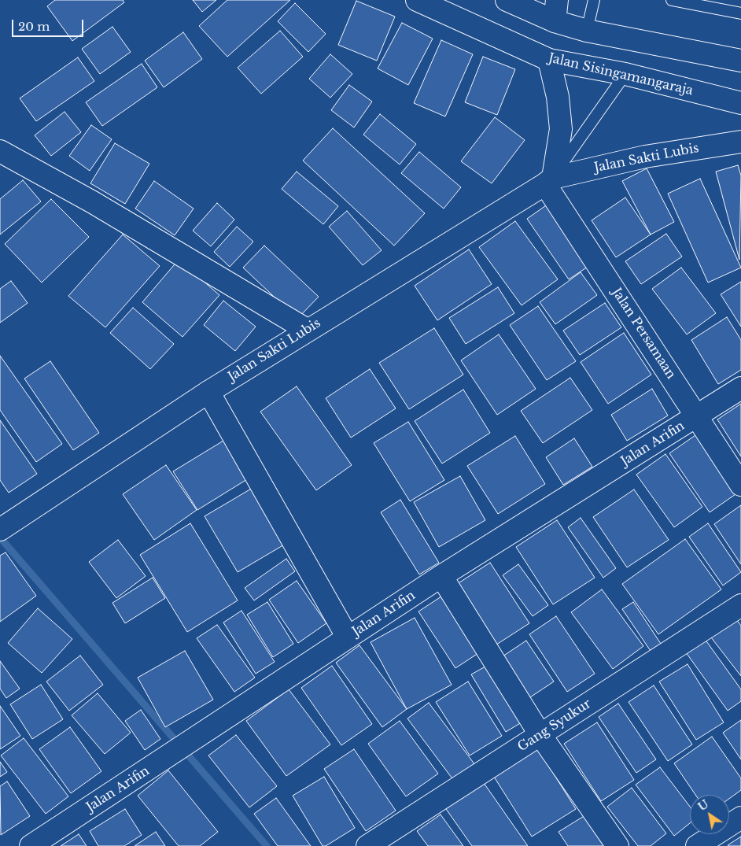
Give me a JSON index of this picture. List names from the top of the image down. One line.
{"streets":{"street":["Jalan Sisingamangaraja","Jalan Sakti Lubis","Jalan Persamaan","Jalan Arifin","Gang Syukur"]},"crossings":[["Jalan Sakti Lubis","Jalan Persamaan"],["Jalan Persamaan","Jalan Arifin"]],"scale_bar":"20 m","north":"top left"}
